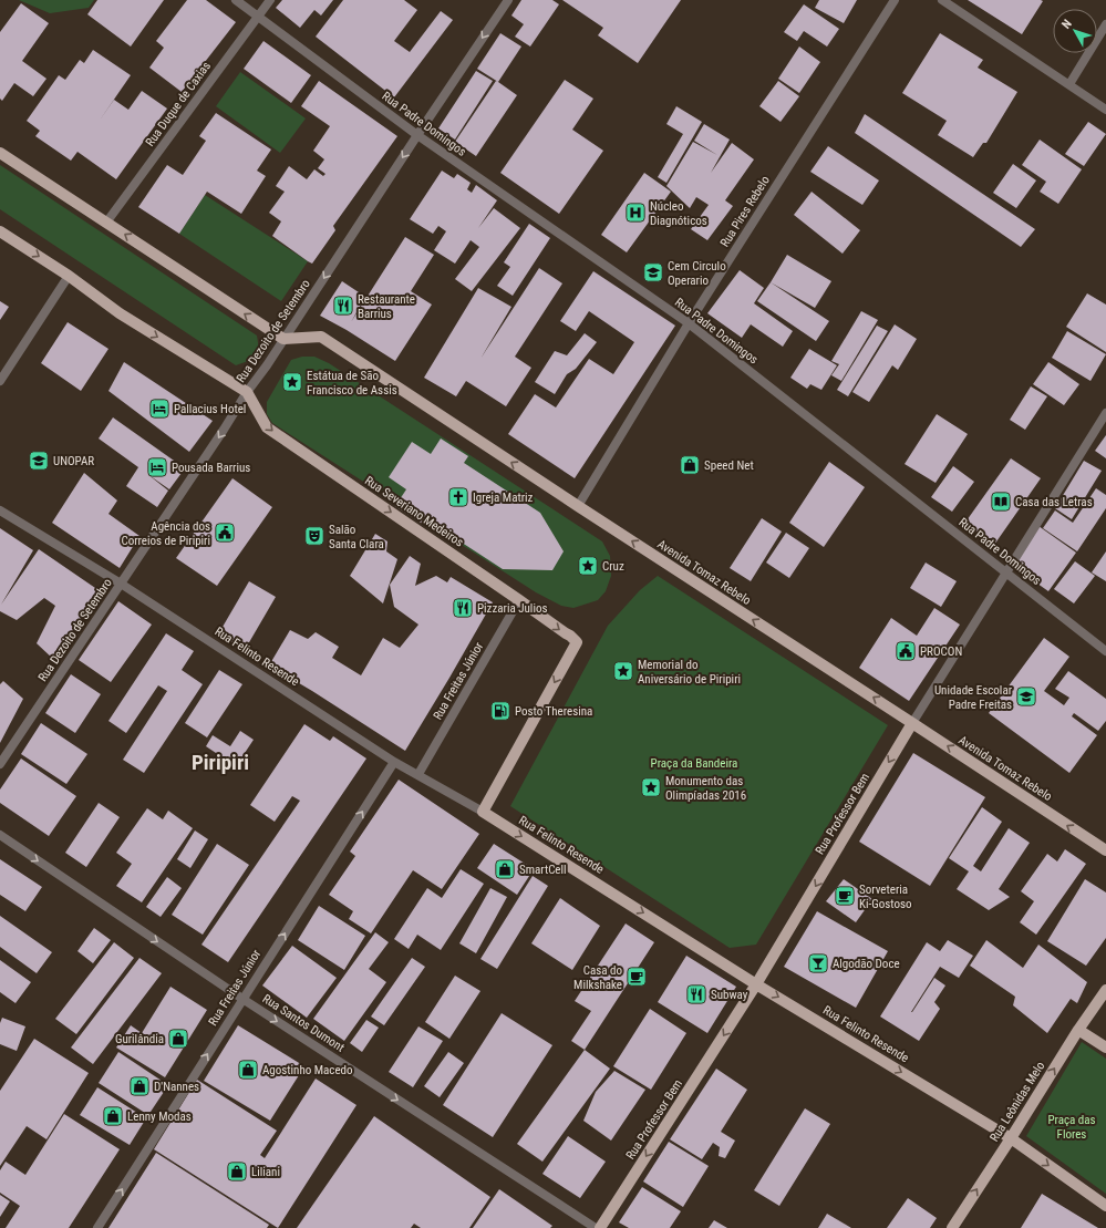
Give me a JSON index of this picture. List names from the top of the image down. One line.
{"streets":{"main road":["Rua Severiano Medeiros","Avenida Tomaz Rebelo","Rua Felinto Resende","Rua Professor Bem","Rua Leônidas Melo"],"street":["Rua Duque de Caxias","Rua Padre Domingos","Rua Pires Rebelo","Rua Dezoito de Setembro","Rua Freitas Júnior","Rua Santos Dumont"]},"crossings":[["Rua Duque de Caxias","Rua Padre Domingos"],["Rua Padre Domingos","Rua Pires Rebelo"],["Rua Padre Domingos","Rua Dezoito de Setembro"],["Rua Padre Domingos","Rua Professor Bem"],["Rua Pires Rebelo","Avenida Tomaz Rebelo"],["Rua Dezoito de Setembro","Rua Severiano Medeiros"],["Rua Dezoito de Setembro","Avenida Tomaz Rebelo"],["Rua Dezoito de Setembro","Rua Felinto Resende"],["Rua Severiano Medeiros","Rua Felinto Resende"],["Rua Severiano Medeiros","Rua Freitas Júnior"],["Avenida Tomaz Rebelo","Rua Professor Bem"],["Rua Felinto Resende","Rua Freitas Júnior"],["Rua Felinto Resende","Rua Professor Bem"],["Rua Felinto Resende","Rua Leônidas Melo"],["Rua Freitas Júnior","Rua Santos Dumont"]],"one_way":["Rua Dezoito de Setembro","Avenida Tomaz Rebelo","Rua Felinto Resende","Rua Freitas Júnior","Rua Professor Bem","Rua Santos Dumont","Rua Leônidas Melo"],"districts":["Piripiri"],"parks":["Praça da Bandeira","Praça das Flores"],"places":{"hospital":["Núcleo Diagnóticos"],"school or university":["Cem Circulo Operario","UNOPAR","Unidade Escolar Padre Freitas"],"restaurant":["Restaurante Barrius","Pizzaria Julios","Subway"],"place":["Estátua de São Francisco de Assis","Cruz","Memorial do Aniversário de Piripiri","Monumento das Olimpíadas 2016"],"hotel":["Pallacius Hotel","Pousada Barrius"],"shop":["Speed Net","SmartCell","Gurilândia","Agostinho Macedo","D'Nannes","Lenny Modas","Liliani"],"church":["Igreja Matriz"],"library":["Casa das Letras"],"public building":["Agência dos Correios de Piripiri","PROCON"],"theatre":["Salão Santa Clara"],"fuel station":["Posto Theresina"],"cafe":["Sorveteria Ki-Gostoso","Casa do Milkshake"],"bar":["Algodão Doce"]},"north":"top left"}
